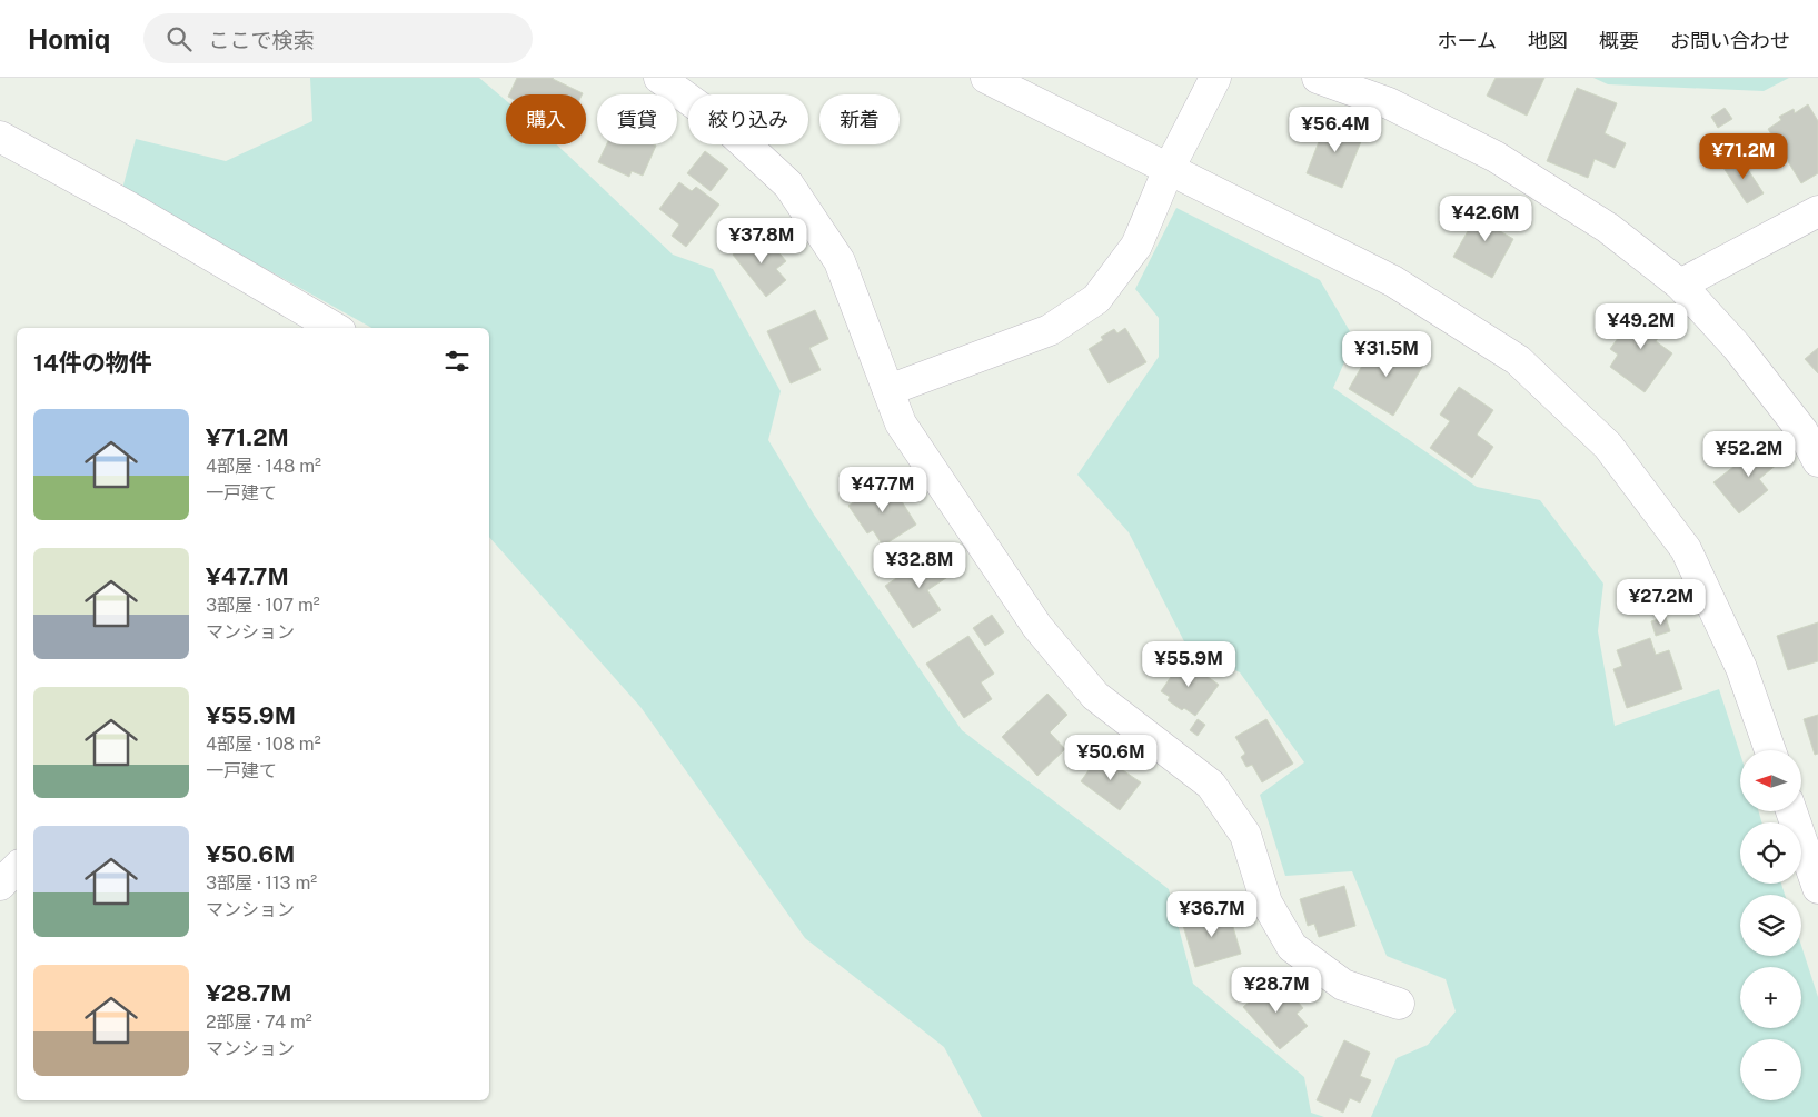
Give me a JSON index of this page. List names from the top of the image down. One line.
{"north":"left","page":{"header":"Homiq","search":"ここで検索","nav":["ホーム","地図","概要","お問い合わせ"],"chip":["購入","賃貸","絞り込み","新着"],"price":["¥56.4M","¥71.2M","¥42.6M","¥37.8M","¥49.2M","¥31.5M","¥52.2M","¥47.7M","¥32.8M","¥27.2M","¥55.9M","¥50.6M","¥36.7M","¥28.7M"],"heading":"14件の物件","list":[{"name":"¥71.2M","note":"4部屋 · 148 m² · 一戸建て"},{"name":"¥47.7M","note":"3部屋 · 107 m² · マンション"},{"name":"¥55.9M","note":"4部屋 · 108 m² · 一戸建て"},{"name":"¥50.6M","note":"3部屋 · 113 m² · マンション"},{"name":"¥28.7M","note":"2部屋 · 74 m² · マンション"}],"map_buttons":["+","−"]}}
